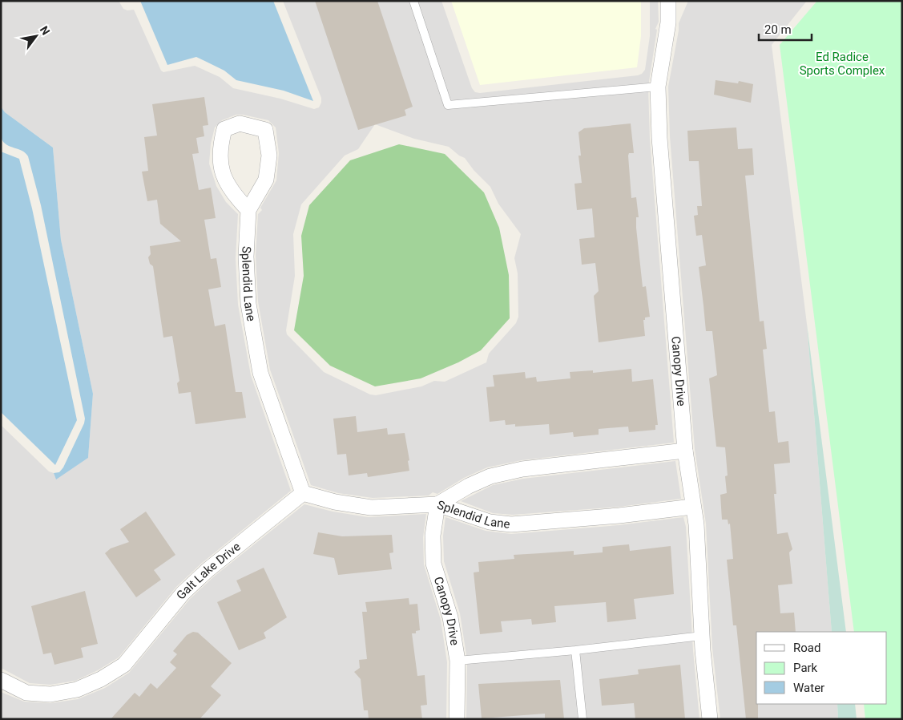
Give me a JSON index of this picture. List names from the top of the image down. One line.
{"streets":{"street":["Splendid Lane","Canopy Drive","Galt Lake Drive"]},"crossings":[["Splendid Lane","Canopy Drive"],["Splendid Lane","Galt Lake Drive"]],"parks":["Ed Radice Sports Complex"],"legend":["Road","Park","Water"],"scale_bar":"20 m","north":"top right"}
